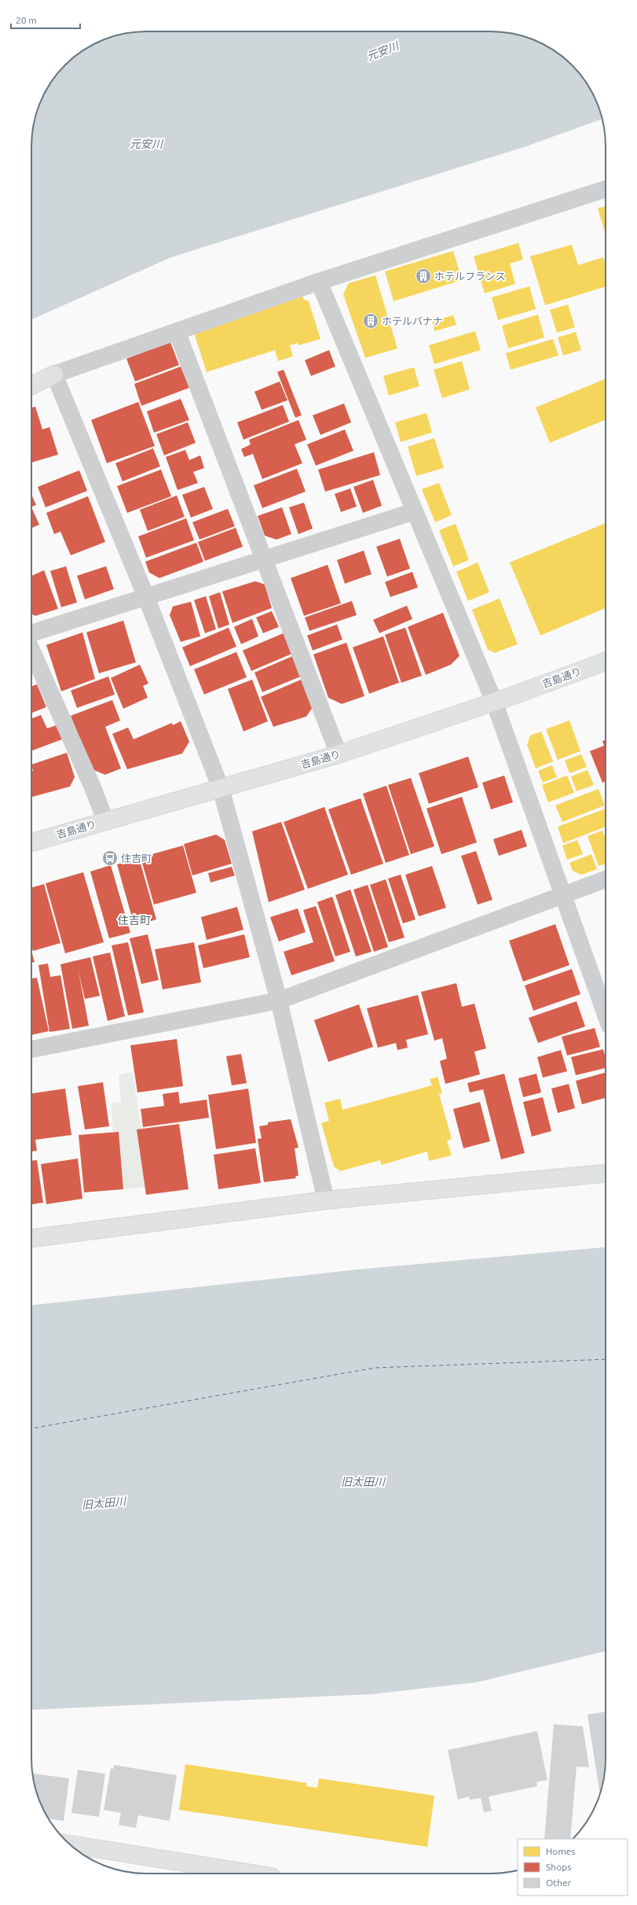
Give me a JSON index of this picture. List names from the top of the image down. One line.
{"streets":{"street":["吉島通り"]},"districts":["住吉町"],"water":["元安川","旧太田川"],"places":{"building":["ホテルフランス","ホテルバナナ"],"bus stop":["住吉町"]},"legend":["Homes","Shops","Other"],"scale_bar":"20 m"}
